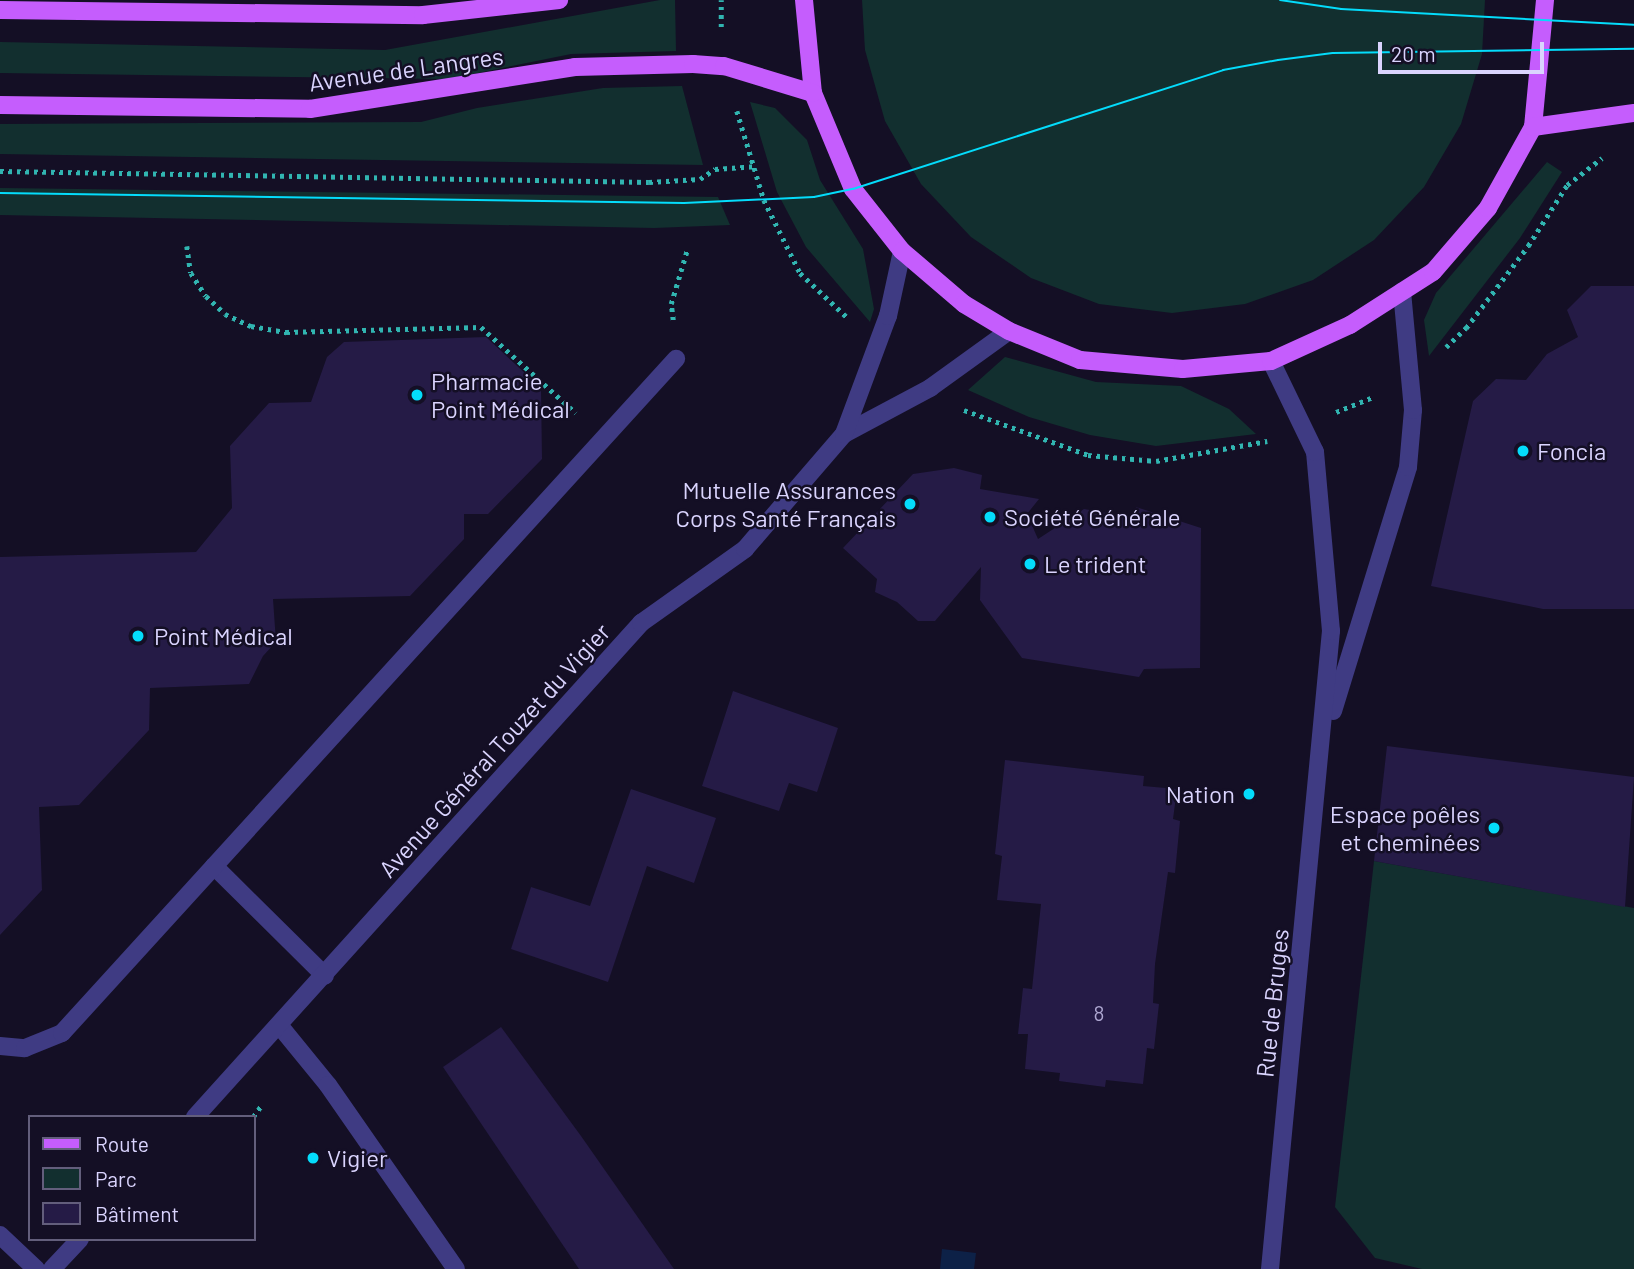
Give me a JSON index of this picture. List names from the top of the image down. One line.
{"streets":{"main road":["Avenue de Langres"],"street":["Avenue Général Touzet du Vigier","Rue de Bruges"]},"places":["Pharmacie Point Médical","Foncia","Mutuelle Assurances Corps Santé Français","Société Générale","Le trident","Point Médical","Nation","Espace poêles et cheminées","Vigier"],"house_numbers":["8"],"legend":["Route","Parc","Bâtiment"],"scale_bar":"20 m"}
